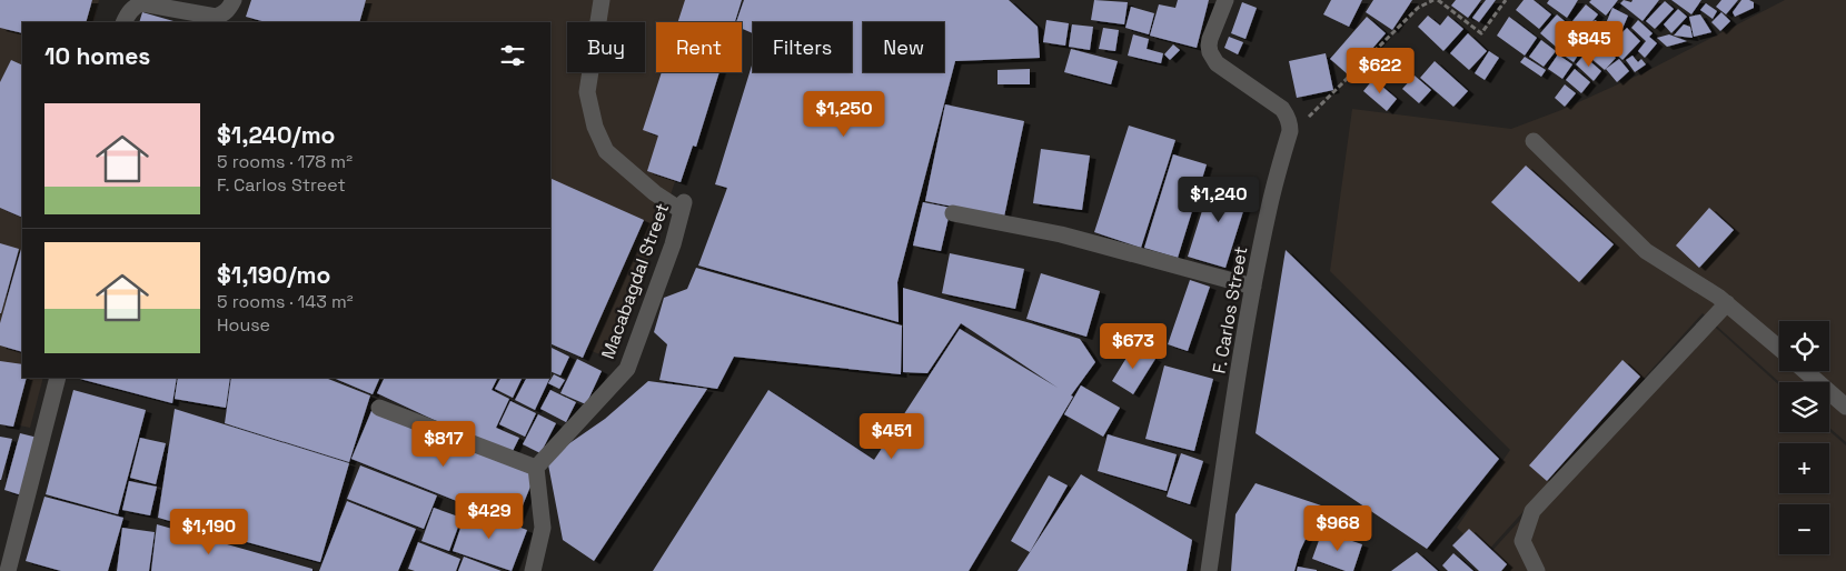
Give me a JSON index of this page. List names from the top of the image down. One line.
{"streets":{"street":["Macabagdal Street","F. Carlos Street"]},"page":{"price":["$845","$622","$1,250","$1,240","$673","$451","$817","$429","$968","$1,190"],"chip":["Buy","Rent","Filters","New"],"heading":"10 homes","list":[{"name":"$1,240/mo","note":"5 rooms · 178 m² · F. Carlos Street"},{"name":"$1,190/mo","note":"5 rooms · 143 m² · House"}],"map_buttons":["+","−"]}}
